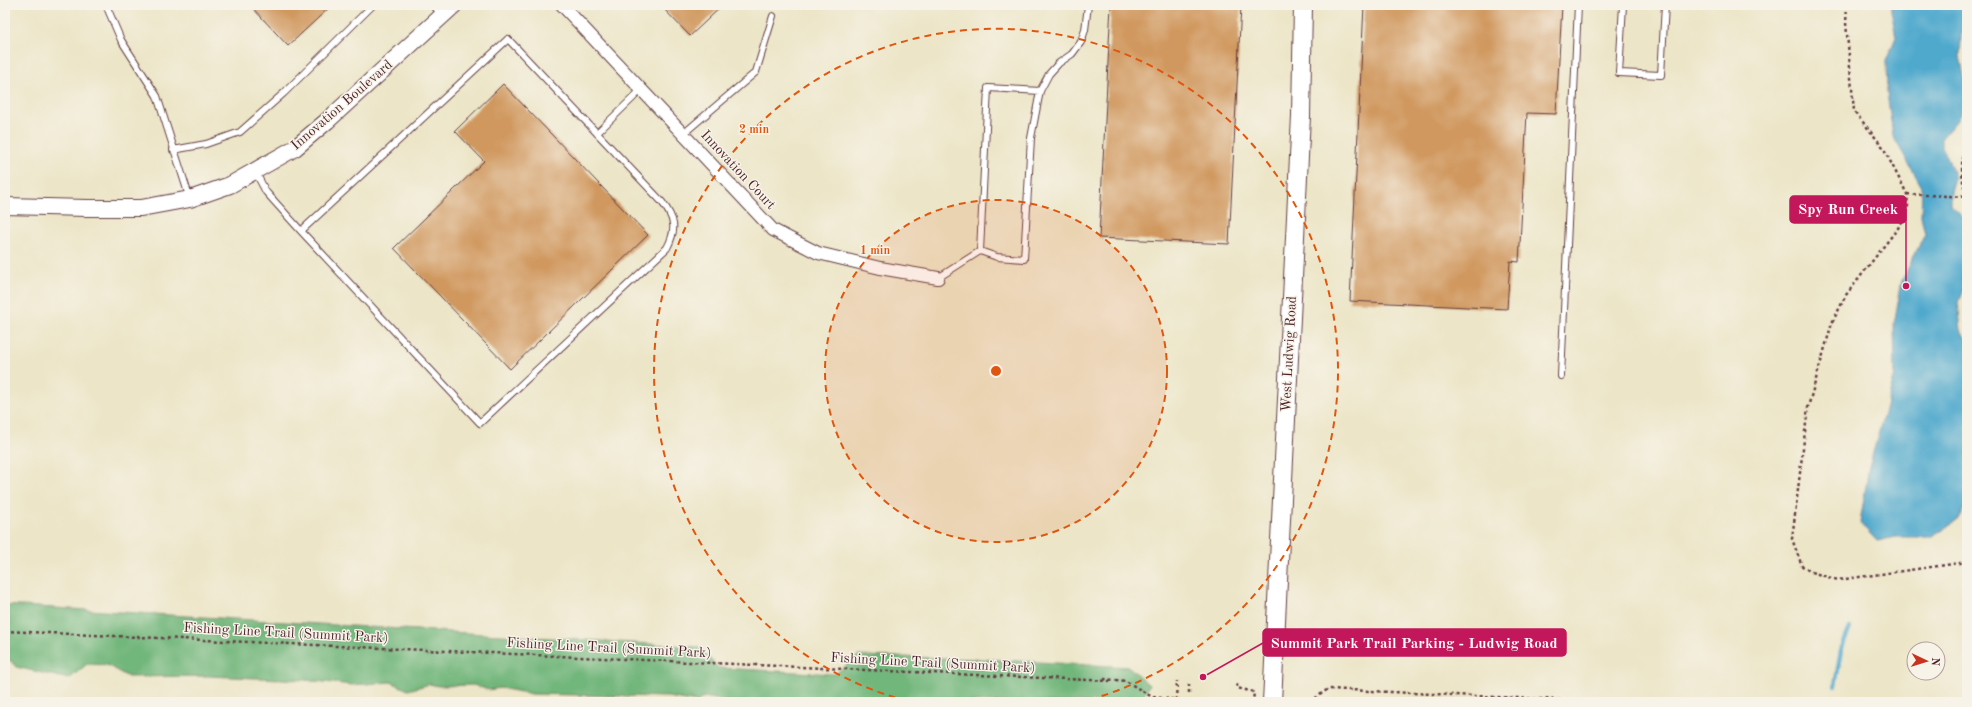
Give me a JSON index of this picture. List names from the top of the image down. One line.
{"streets":{"main road":["West Ludwig Road"],"street":["Innovation Boulevard","Innovation Court"],"path":["Fishing Line Trail (Summit Park)"]},"places":["Spy Run Creek","Summit Park Trail Parking - Ludwig Road"],"north":"right","rings":["2 min","1 min"]}
